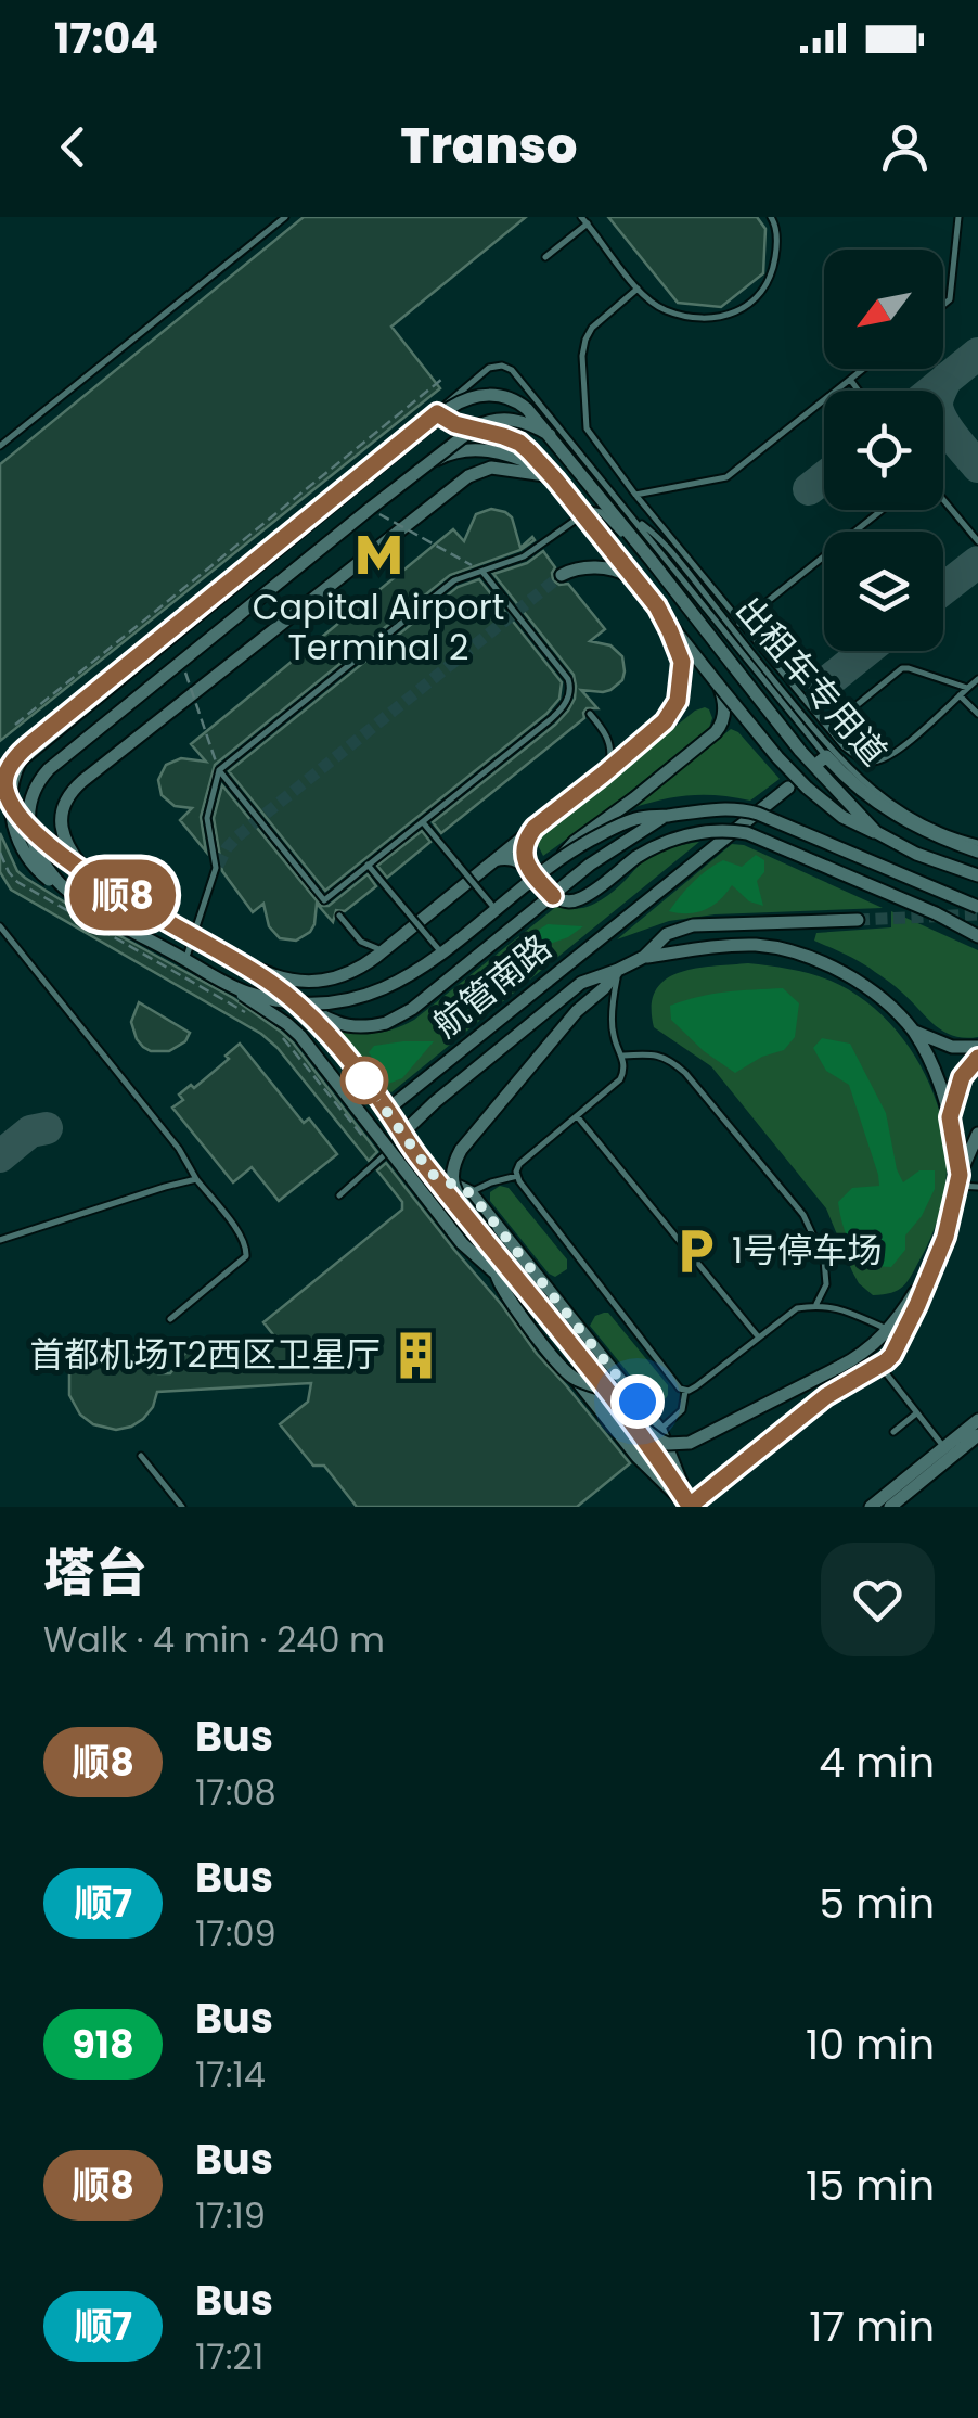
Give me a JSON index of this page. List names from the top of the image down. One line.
{"streets":{"street":["航管南路"],"lane":["出租车专用道"]},"places":{"metro station":["Capital Airport Terminal 2"],"parking":["1号停车场"],"building":["首都机场T2西区卫星厅"]},"lines":["bus line 顺8"],"north":"bottom left","page":{"status":"17:04","header":"Transo","on_map":"顺8","heading":["塔台","Walk · 4 min · 240 m"],"list":[{"mark":"顺8","name":"Bus","note":"17:08","value":"4 min"},{"mark":"顺7","name":"Bus","note":"17:09","value":"5 min"},{"mark":"918","name":"Bus","note":"17:14","value":"10 min"},{"mark":"顺8","name":"Bus","note":"17:19","value":"15 min"},{"mark":"顺7","name":"Bus","note":"17:21","value":"17 min"}]}}
